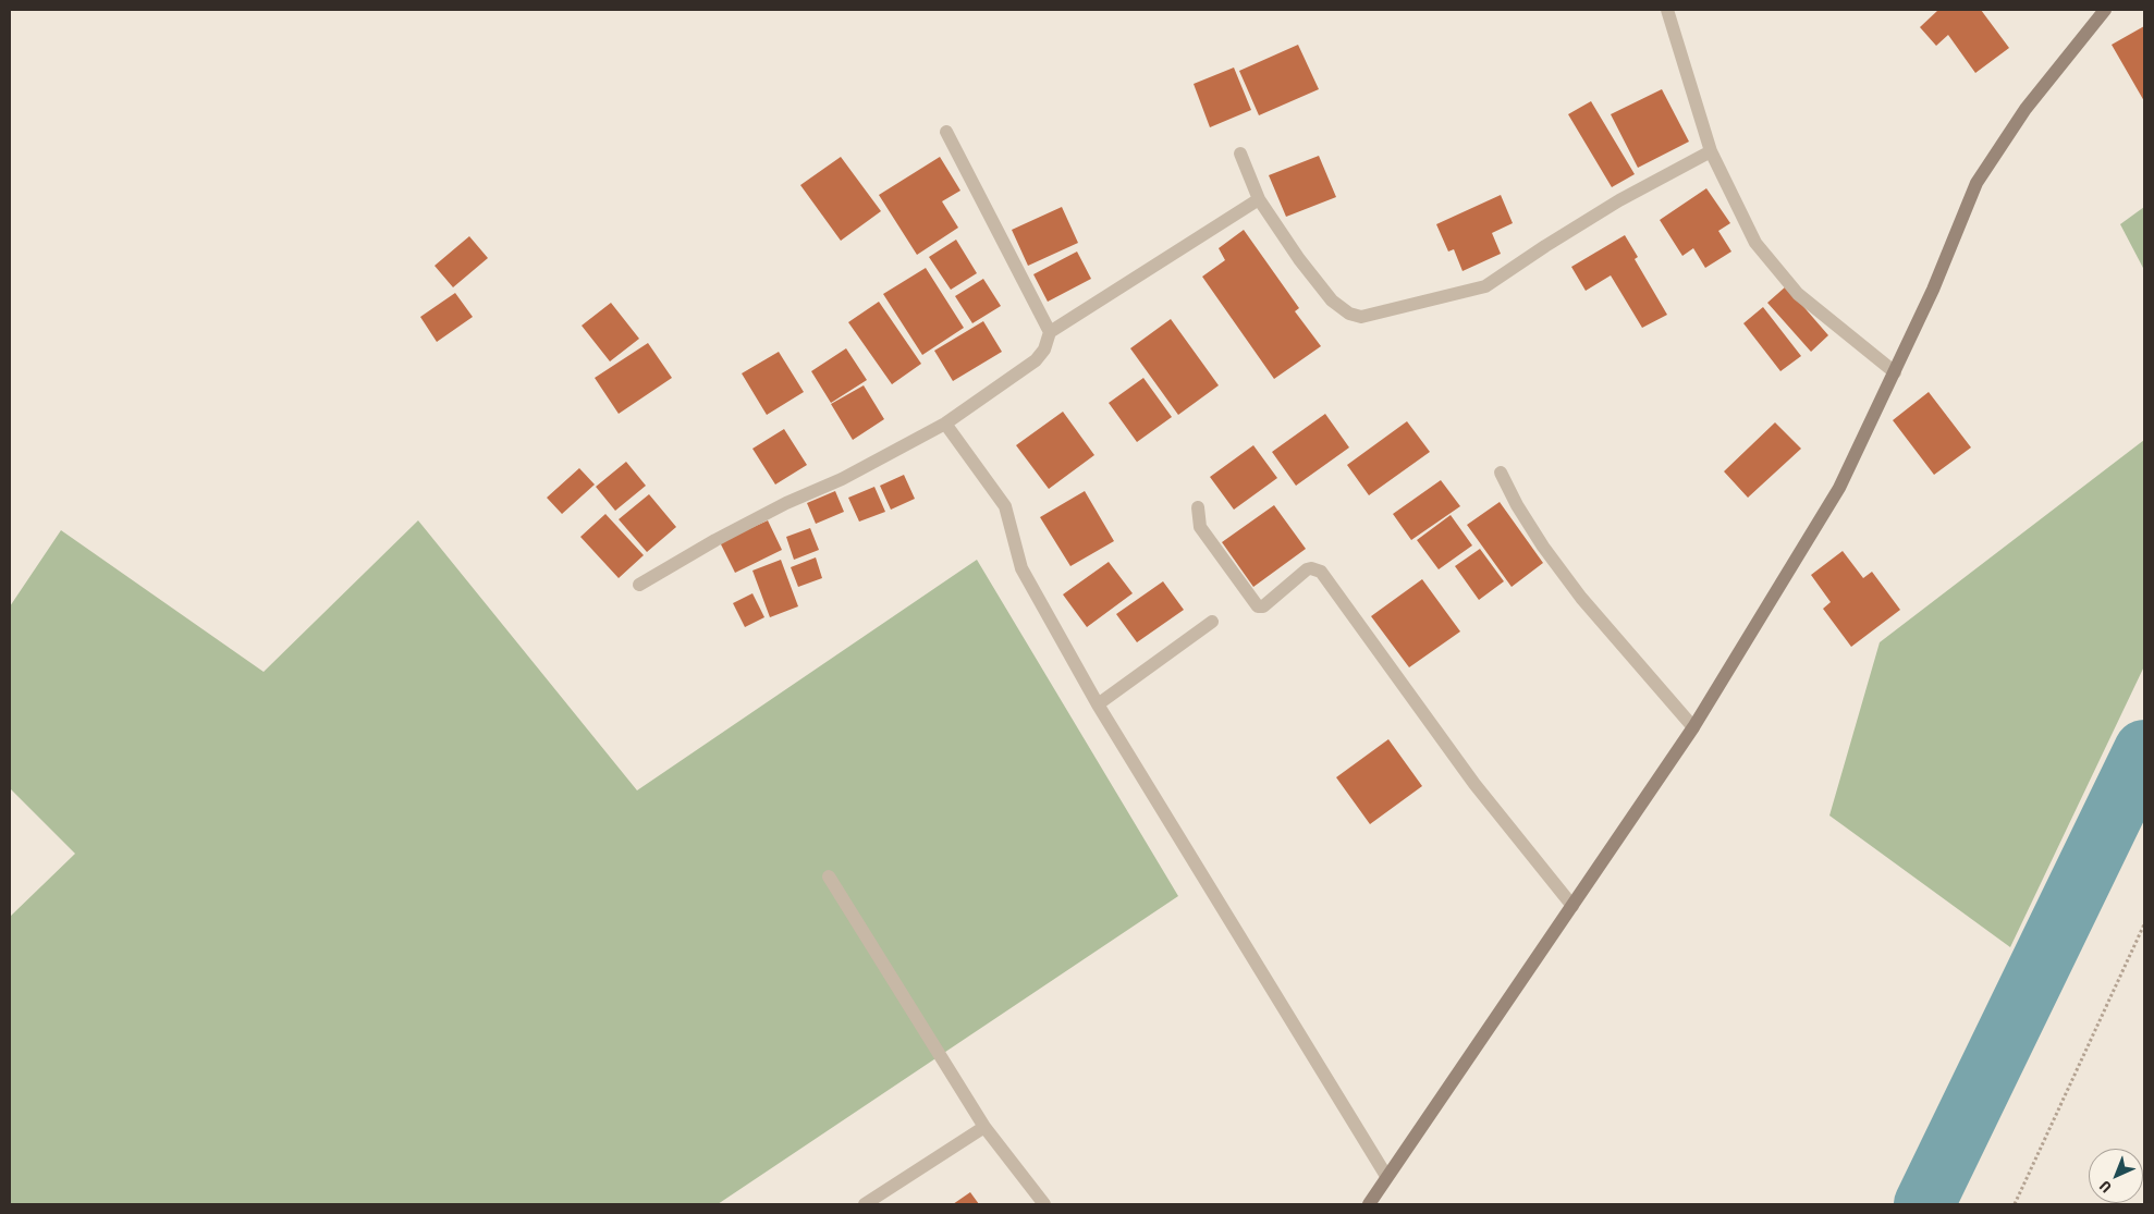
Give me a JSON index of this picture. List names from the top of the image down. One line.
{"north":"bottom left"}
